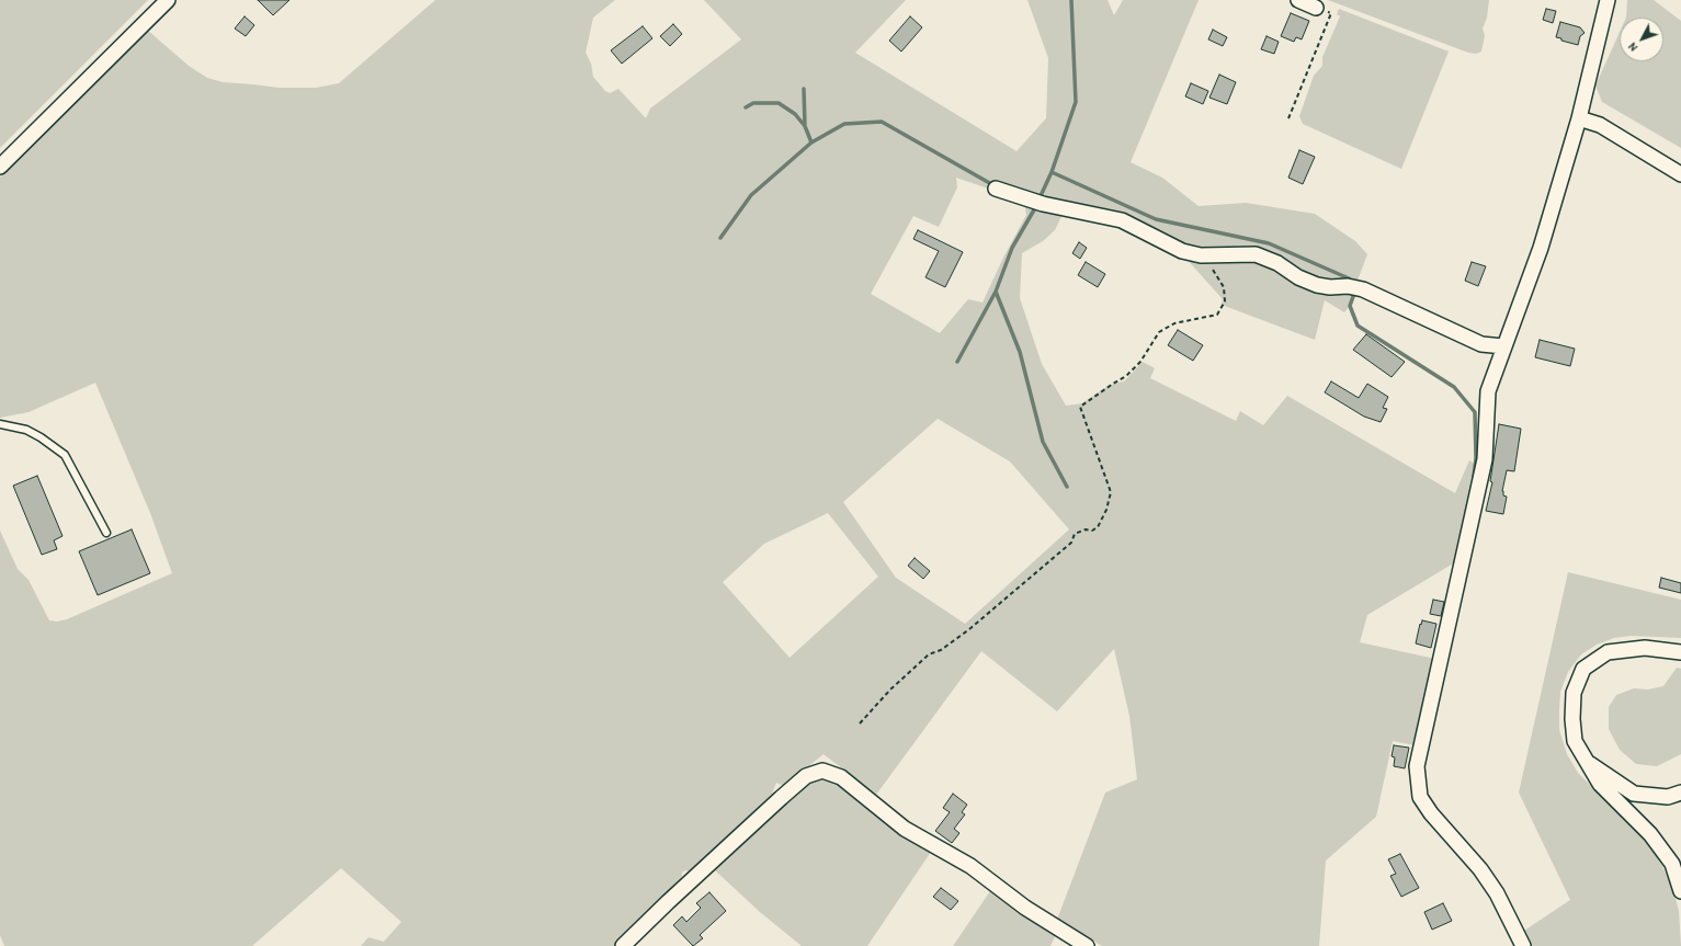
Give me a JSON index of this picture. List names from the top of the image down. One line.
{"north":"bottom left"}
